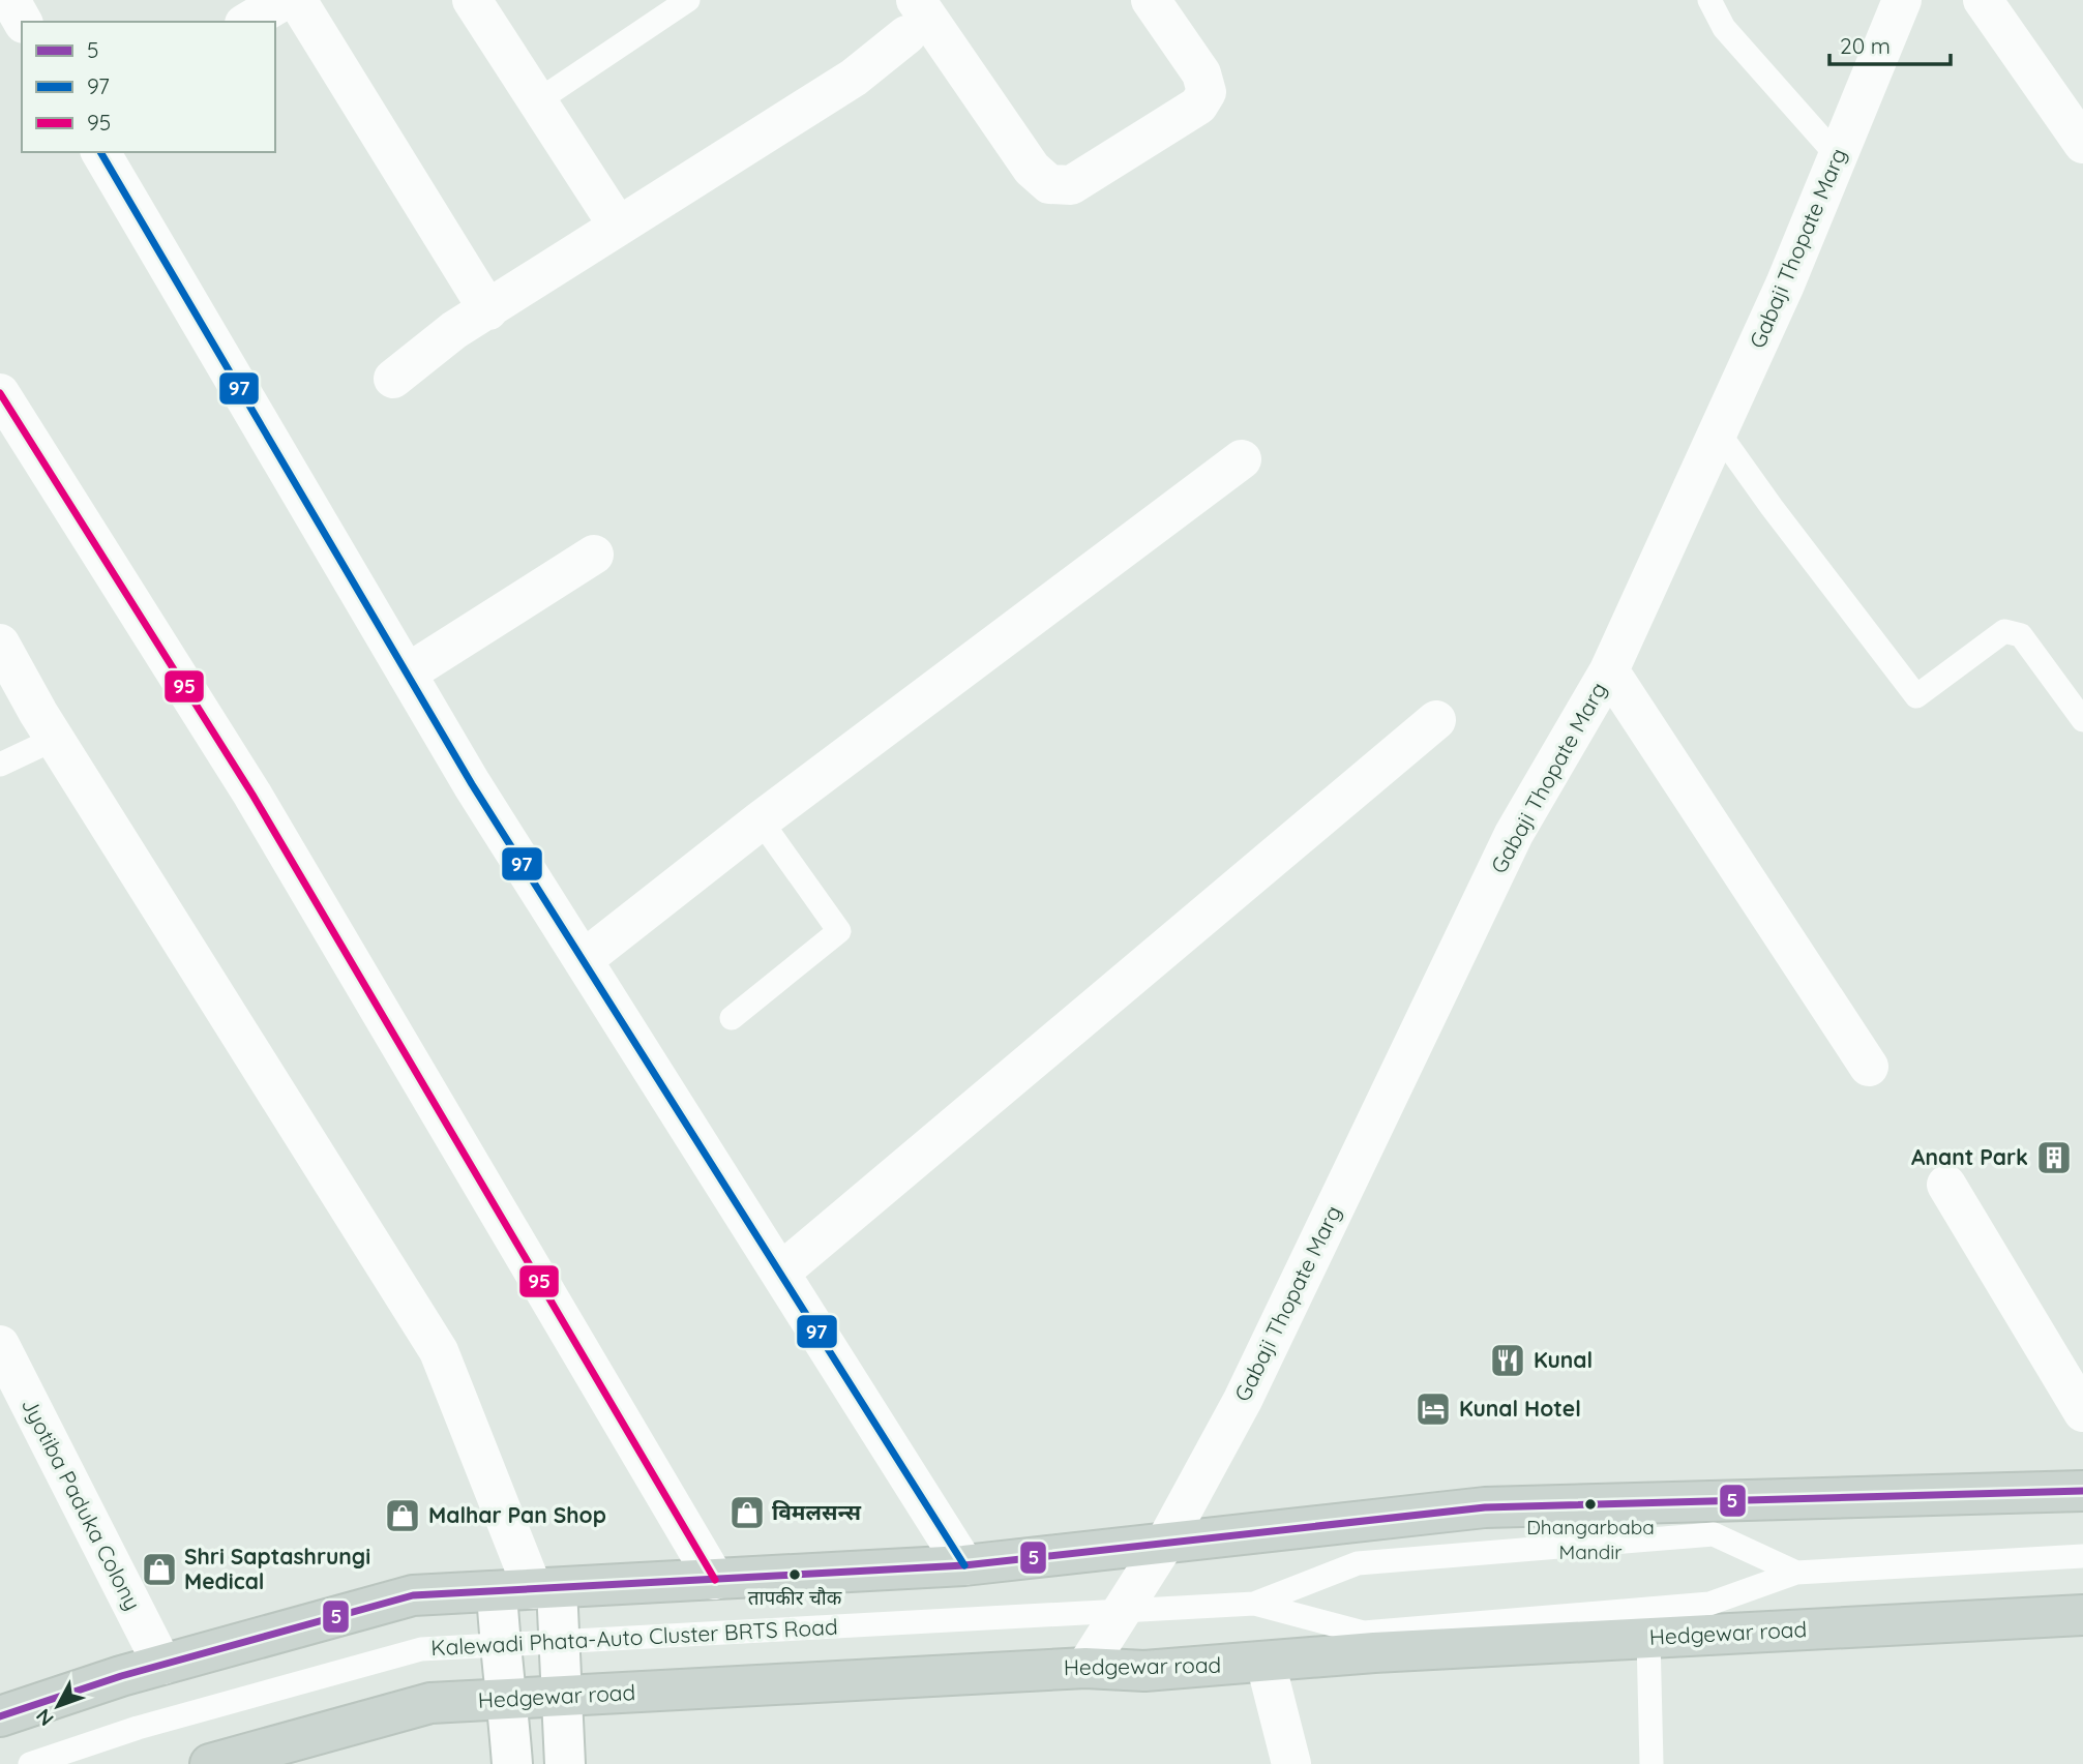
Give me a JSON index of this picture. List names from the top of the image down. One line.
{"streets":{"main road":["Hedgewar road"],"street":["Gabaji Thopate Marg","Jyotiba Paduka Colony"],"lane":["Kalewadi Phata-Auto Cluster BRTS Road"]},"crossings":[["Gabaji Thopate Marg","Hedgewar road"],["Gabaji Thopate Marg","Kalewadi Phata-Auto Cluster BRTS Road"]],"places":{"building":["Anant Park"],"restaurant":["Kunal"],"hotel":["Kunal Hotel"],"other":["Dhangarbaba Mandir","तापकीर चौक"],"shop":["विमलसन्स","Malhar Pan Shop","Shri Saptashrungi Medical"]},"lines":["transit line 97","transit line 95","transit line 5"],"legend":["5","97","95"],"scale_bar":"20 m","north":"bottom left"}
